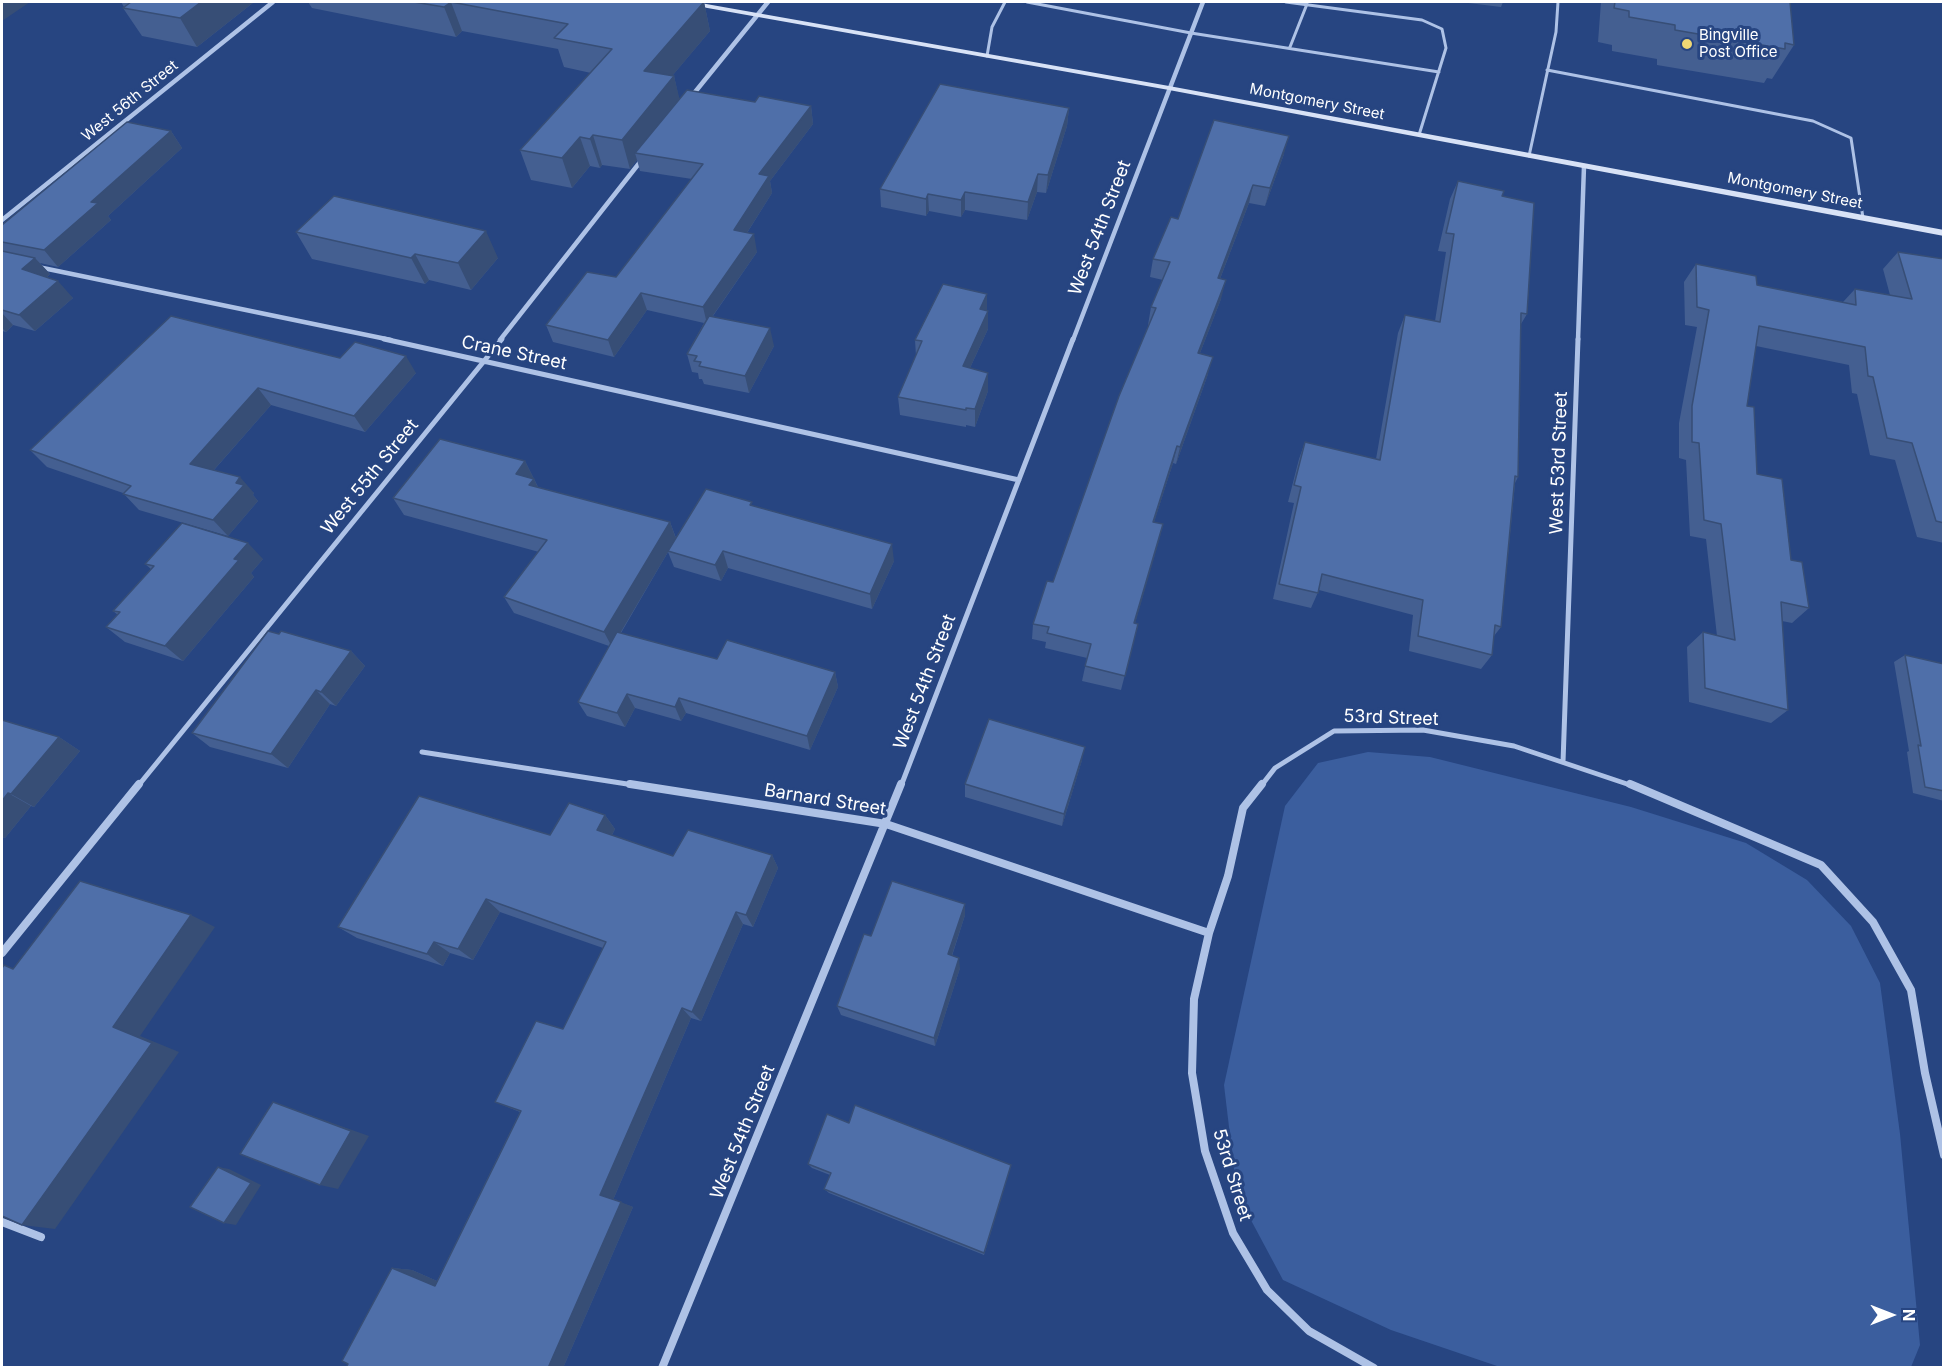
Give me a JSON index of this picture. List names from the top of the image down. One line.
{"streets":{"main road":["Montgomery Street"],"street":["West 56th Street","West 54th Street","Crane Street","West 53rd Street","West 55th Street","53rd Street","Barnard Street"]},"crossings":[["Montgomery Street","West 54th Street"],["Montgomery Street","West 53rd Street"],["West 54th Street","Crane Street"],["West 54th Street","Barnard Street"],["Crane Street","West 55th Street"],["West 53rd Street","53rd Street"],["53rd Street","Barnard Street"]],"places":["Bingville Post Office"],"north":"right"}
